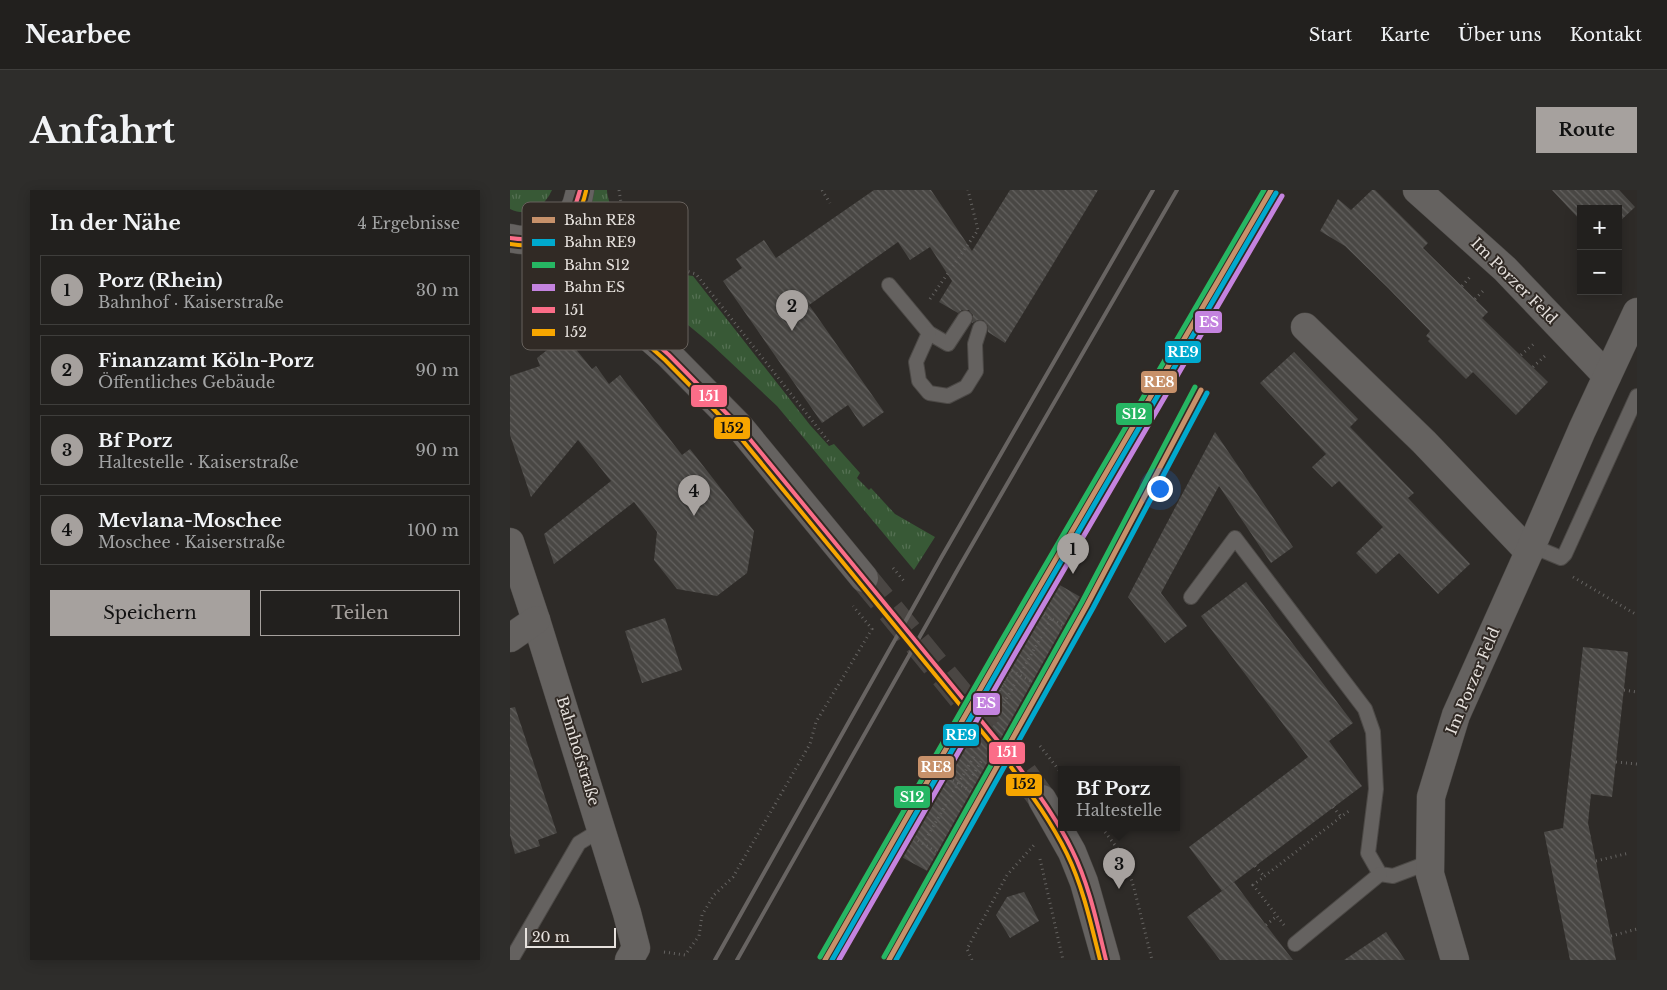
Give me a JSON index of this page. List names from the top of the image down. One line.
{"streets":{"street":["Im Porzer Feld","Bahnhofstraße"]},"lines":["rail line RE8","rail line S12","transit line 151","transit line 152","rail line RE9","rail line ES"],"legend":["Bahn RE8","Bahn RE9","Bahn S12","Bahn ES","151","152"],"scale_bar":"20 m","page":{"header":"Nearbee","nav":["Start","Karte","Über uns","Kontakt"],"buttons":["Route",["Speichern","Teilen"]],"title":"Anfahrt","heading":["In der Nähe","4 Ergebnisse"],"map_buttons":["+","−"],"list":[{"mark":"1","name":"Porz (Rhein)","note":"Bahnhof · Kaiserstraße","value":"30 m"},{"mark":"2","name":"Finanzamt Köln-Porz","note":"Öffentliches Gebäude","value":"90 m"},{"mark":"3","name":"Bf Porz","note":"Haltestelle · Kaiserstraße","value":"90 m"},{"mark":"4","name":"Mevlana-Moschee","note":"Moschee · Kaiserstraße","value":"100 m"}],"pins":["2","4","1","3"],"popup":["Bf Porz","Haltestelle"],"scale":"20 m"}}
